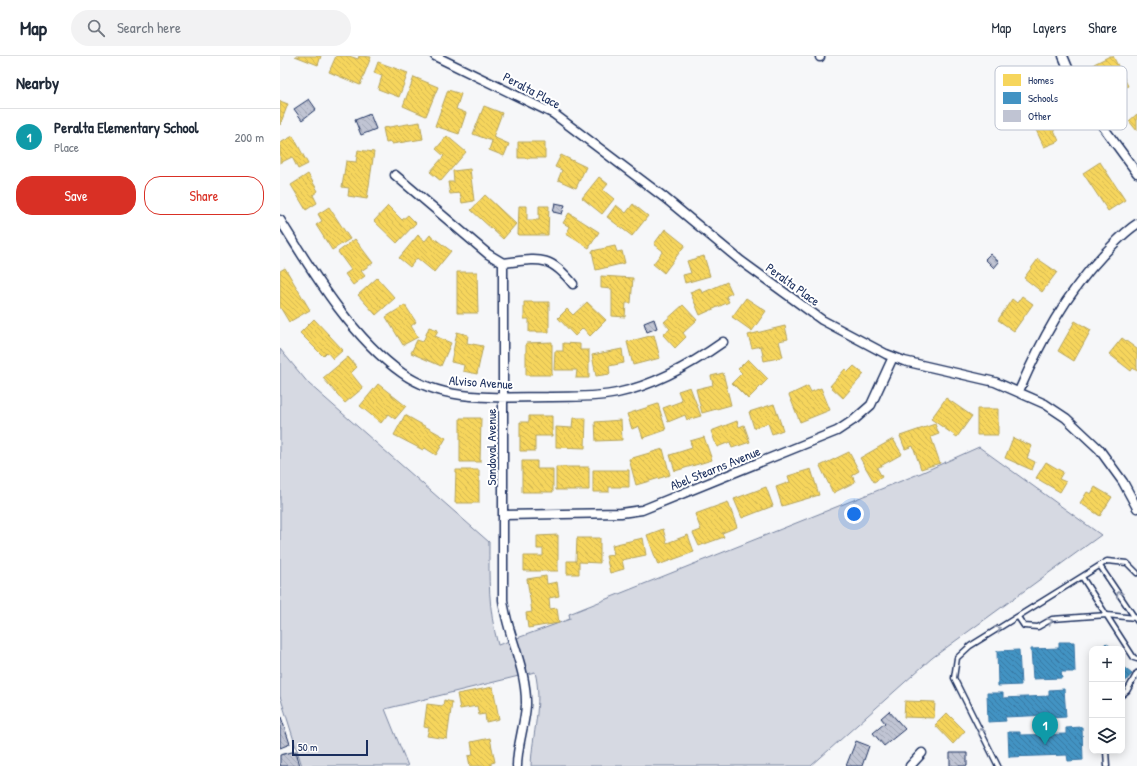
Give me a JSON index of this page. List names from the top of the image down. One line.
{"streets":{"street":["Peralta Place","Alviso Avenue","Sandoval Avenue","Abel Stearns Avenue"]},"crossings":[["Peralta Place","Abel Stearns Avenue"],["Alviso Avenue","Sandoval Avenue"],["Sandoval Avenue","Abel Stearns Avenue"]],"legend":["Homes","Schools","Other"],"scale_bar":"50 m","page":{"header":"Map","search":"Search here","nav":["Map","Layers","Share"],"heading":"Nearby","list":[{"mark":"1","name":"Peralta Elementary School","note":"Place","value":"200 m"}],"buttons":["Save","Share"],"map_buttons":["+","−"],"pins":"1","scale":"50 m"}}
